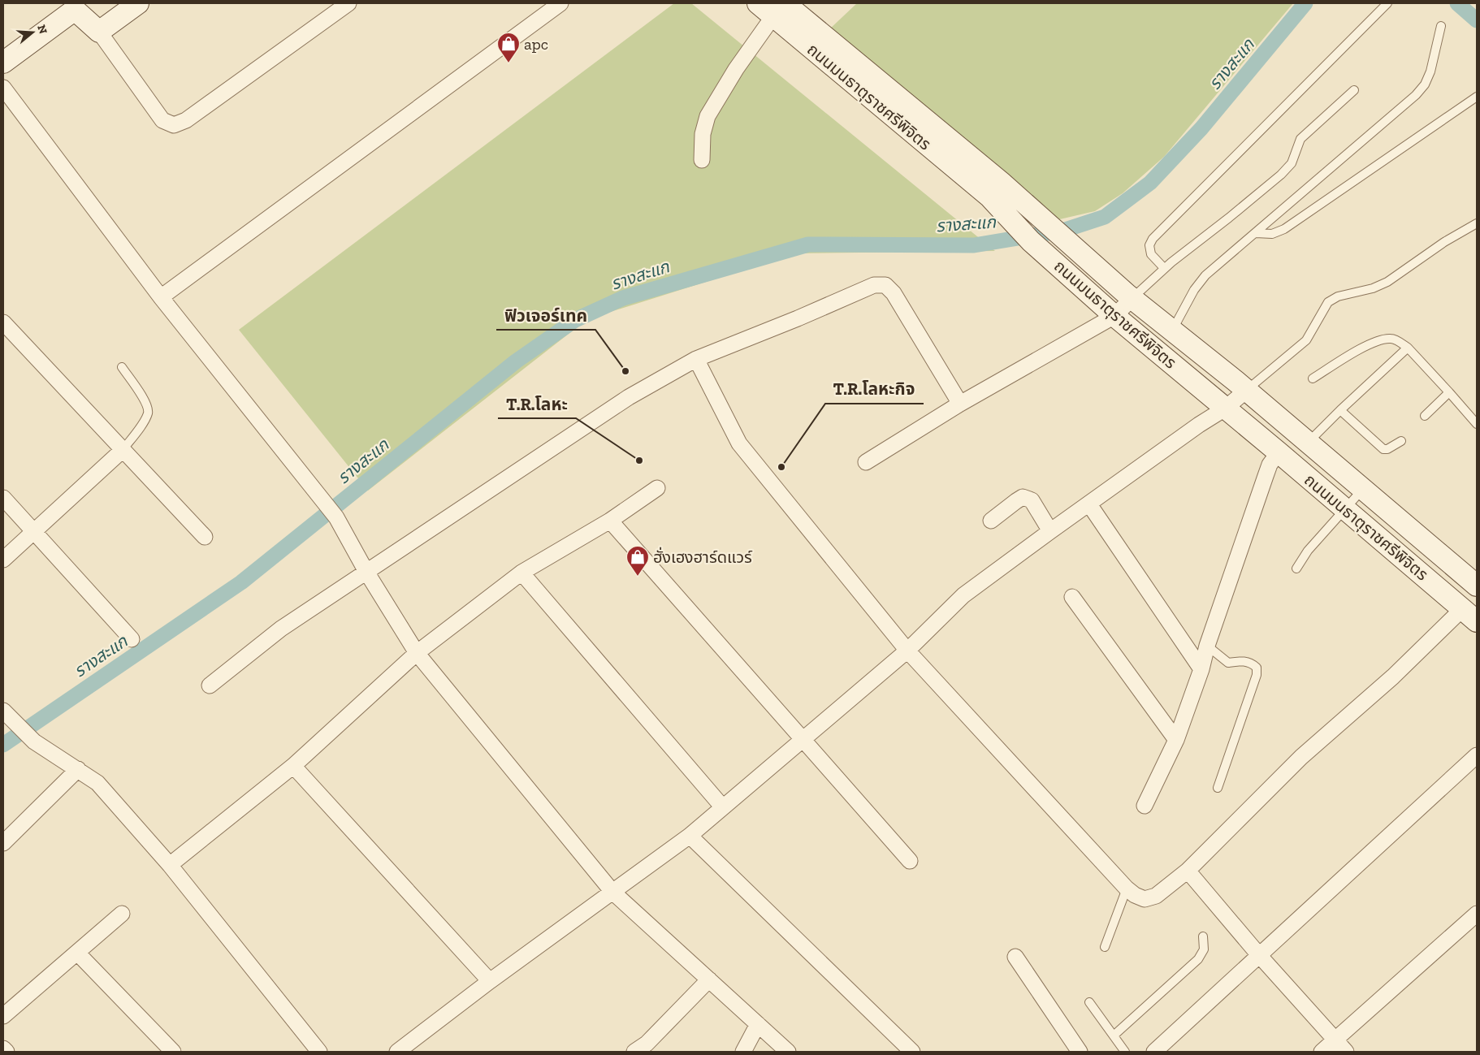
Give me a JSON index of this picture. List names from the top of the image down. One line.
{"streets":{"street":["ถนนมนธาตุราชศรีพิจิตร"]},"water":["รางสะแก"],"places":{"shop":["apc","ฮั่งเฮงฮาร์ดแวร์"],"other":["ฟิวเจอร์เทค","T.R.โลหะ","T.R.โลหะกิจ"]},"north":"right"}
